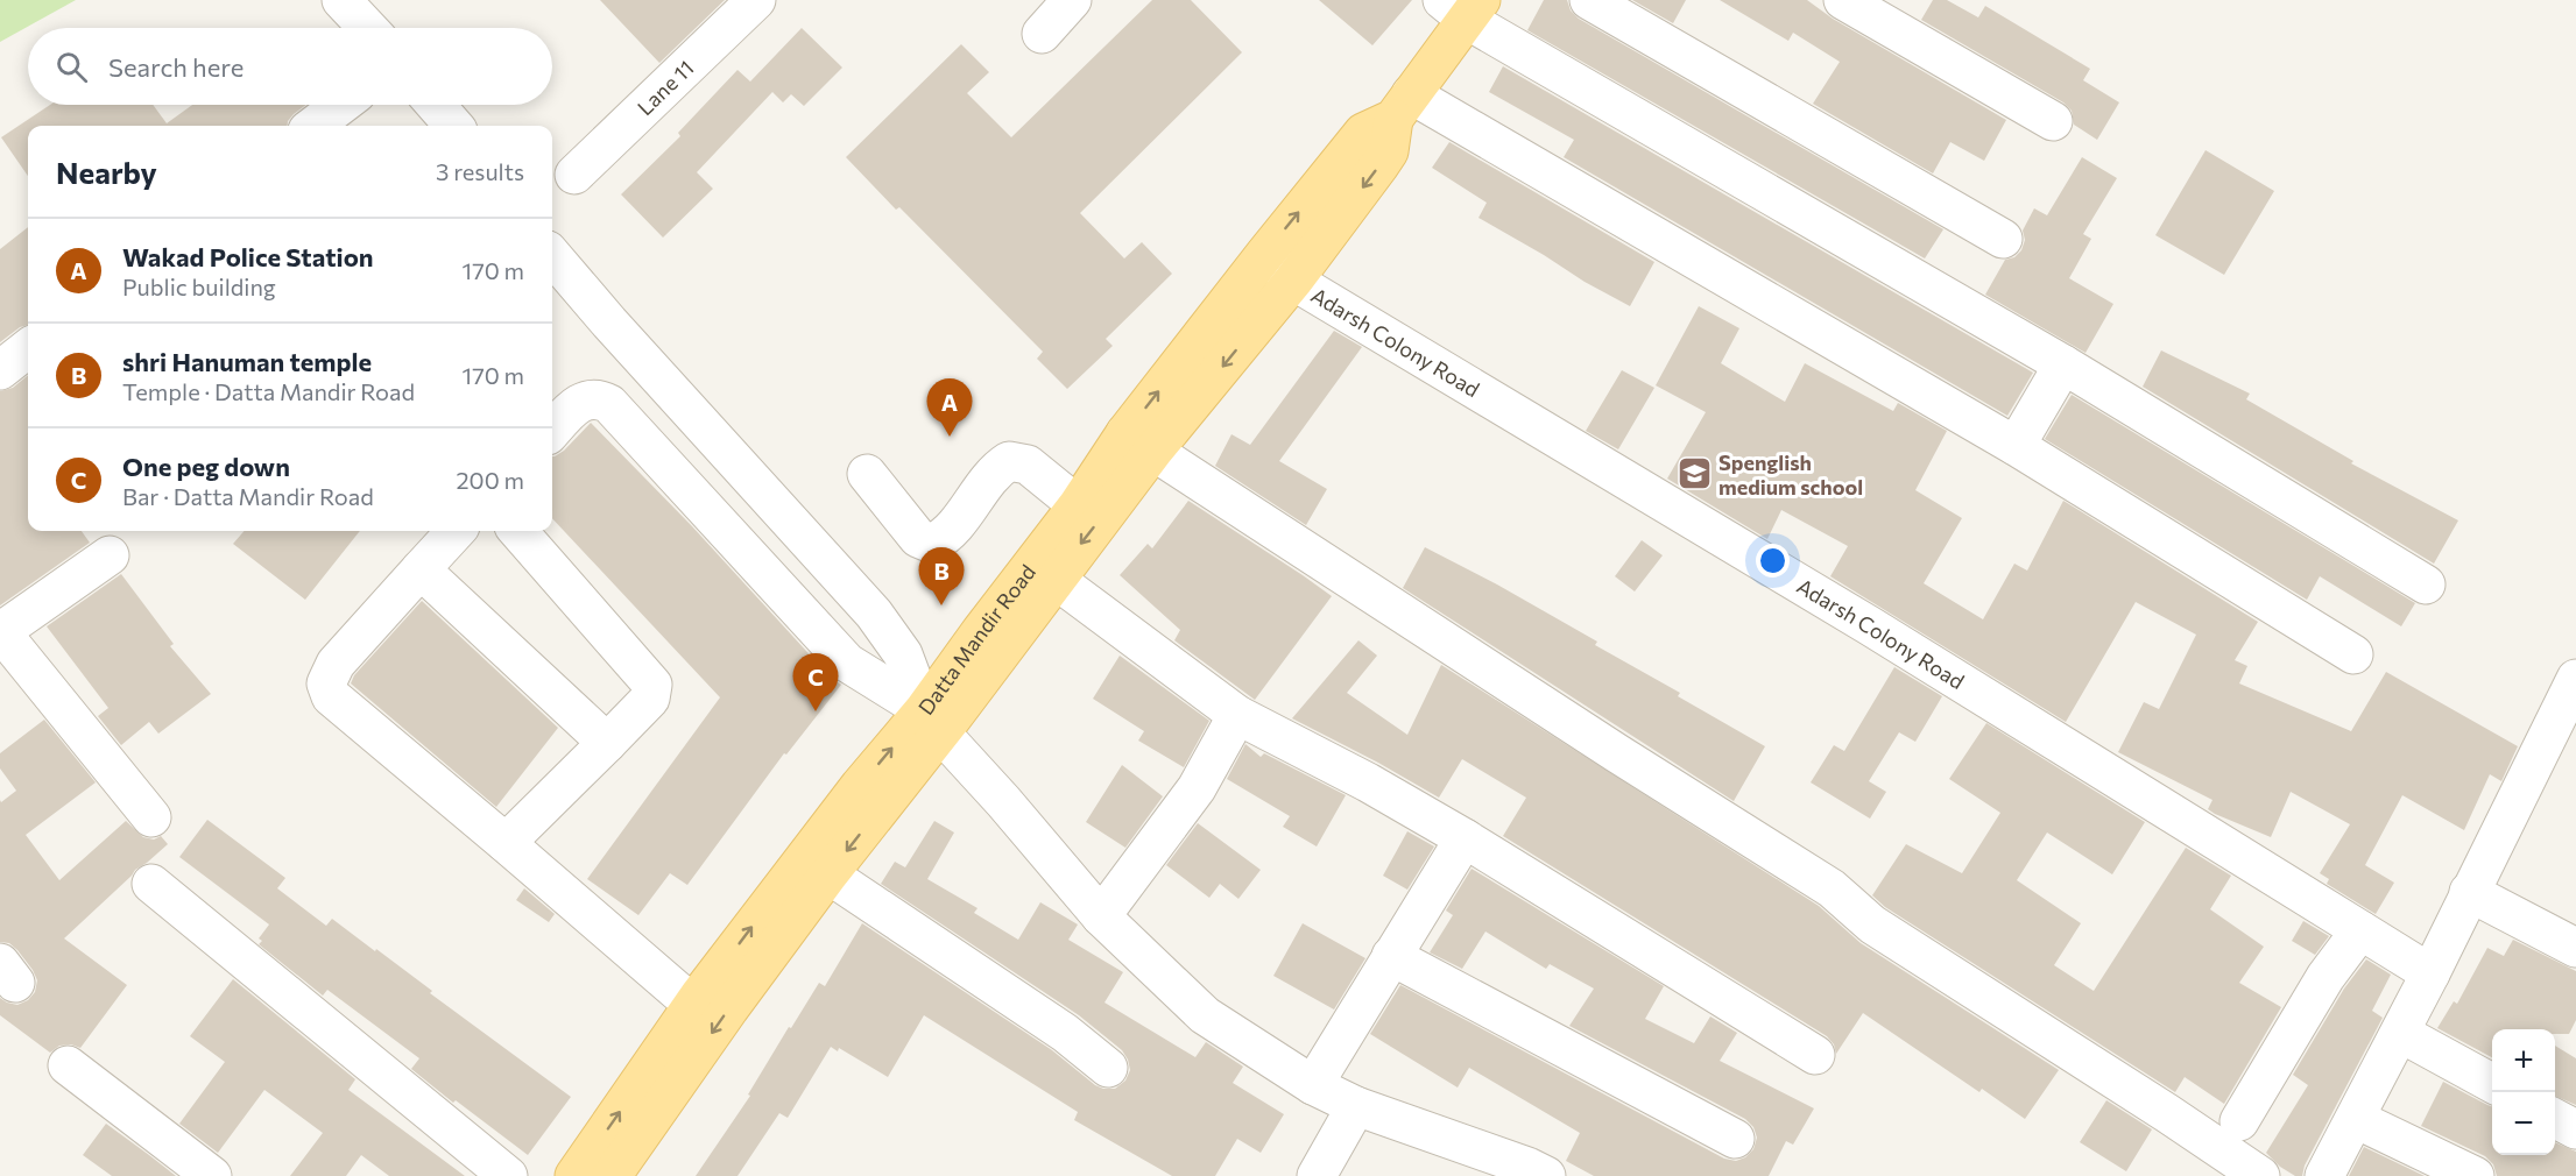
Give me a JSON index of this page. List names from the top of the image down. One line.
{"streets":{"main road":["Datta Mandir Road"],"street":["Lane 11","Adarsh Colony Road"]},"crossings":[["Adarsh Colony Road","Datta Mandir Road"]],"places":{"school or university":["Spenglish medium school"]},"page":{"search":"Search here","heading":["Nearby","3 results"],"list":[{"mark":"A","name":"Wakad Police Station","note":"Public building","value":"170 m"},{"mark":"B","name":"shri Hanuman temple","note":"Temple · Datta Mandir Road","value":"170 m"},{"mark":"C","name":"One peg down","note":"Bar · Datta Mandir Road","value":"200 m"}],"pins":["A","B","C"],"map_buttons":["+","−"]}}
